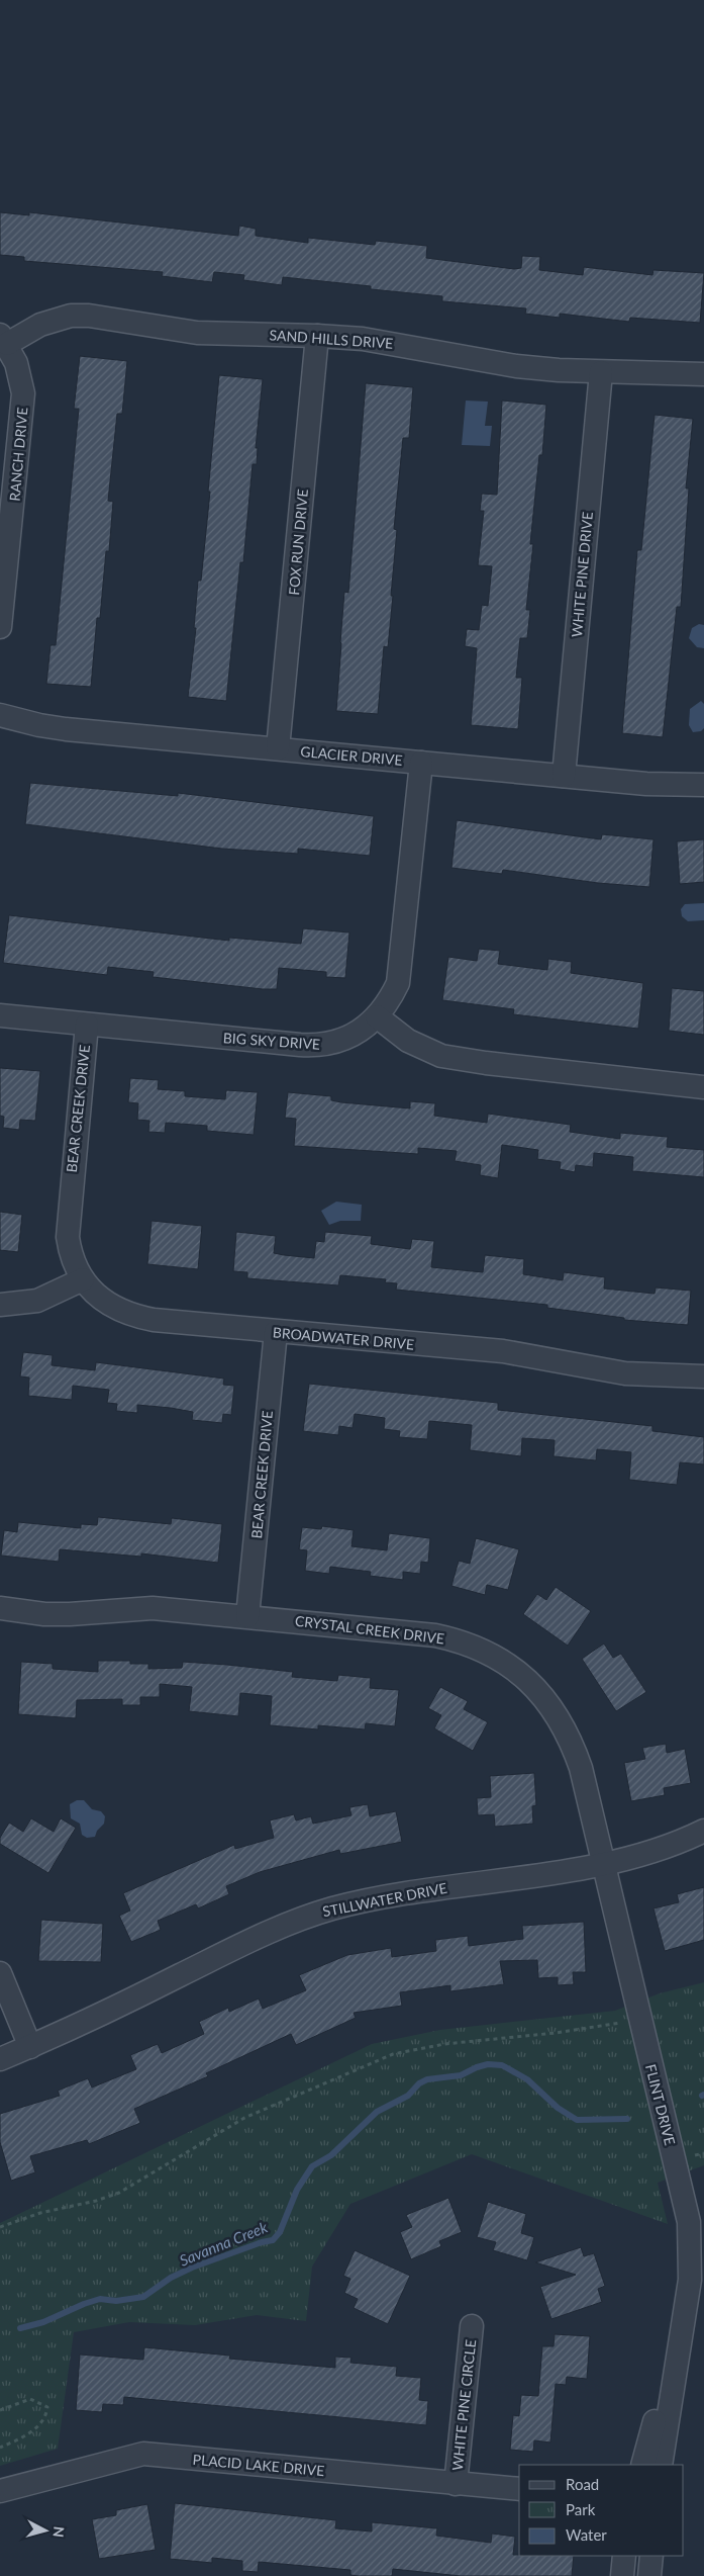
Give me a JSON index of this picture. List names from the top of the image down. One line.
{"streets":{"street":["SAND HILLS DRIVE","RANCH DRIVE","FOX RUN DRIVE","WHITE PINE DRIVE","GLACIER DRIVE","BIG SKY DRIVE","BEAR CREEK DRIVE","BROADWATER DRIVE","CRYSTAL CREEK DRIVE","STILLWATER DRIVE","FLINT DRIVE","WHITE PINE CIRCLE","PLACID LAKE DRIVE"]},"crossings":[["SAND HILLS DRIVE","RANCH DRIVE"],["SAND HILLS DRIVE","FOX RUN DRIVE"],["SAND HILLS DRIVE","WHITE PINE DRIVE"],["FOX RUN DRIVE","GLACIER DRIVE"],["WHITE PINE DRIVE","GLACIER DRIVE"],["BIG SKY DRIVE","BEAR CREEK DRIVE"],["BEAR CREEK DRIVE","BROADWATER DRIVE"],["BEAR CREEK DRIVE","CRYSTAL CREEK DRIVE"],["CRYSTAL CREEK DRIVE","STILLWATER DRIVE"],["CRYSTAL CREEK DRIVE","FLINT DRIVE"],["STILLWATER DRIVE","FLINT DRIVE"],["WHITE PINE CIRCLE","PLACID LAKE DRIVE"]],"water":["Savanna Creek"],"legend":["Road","Park","Water"],"north":"right"}
